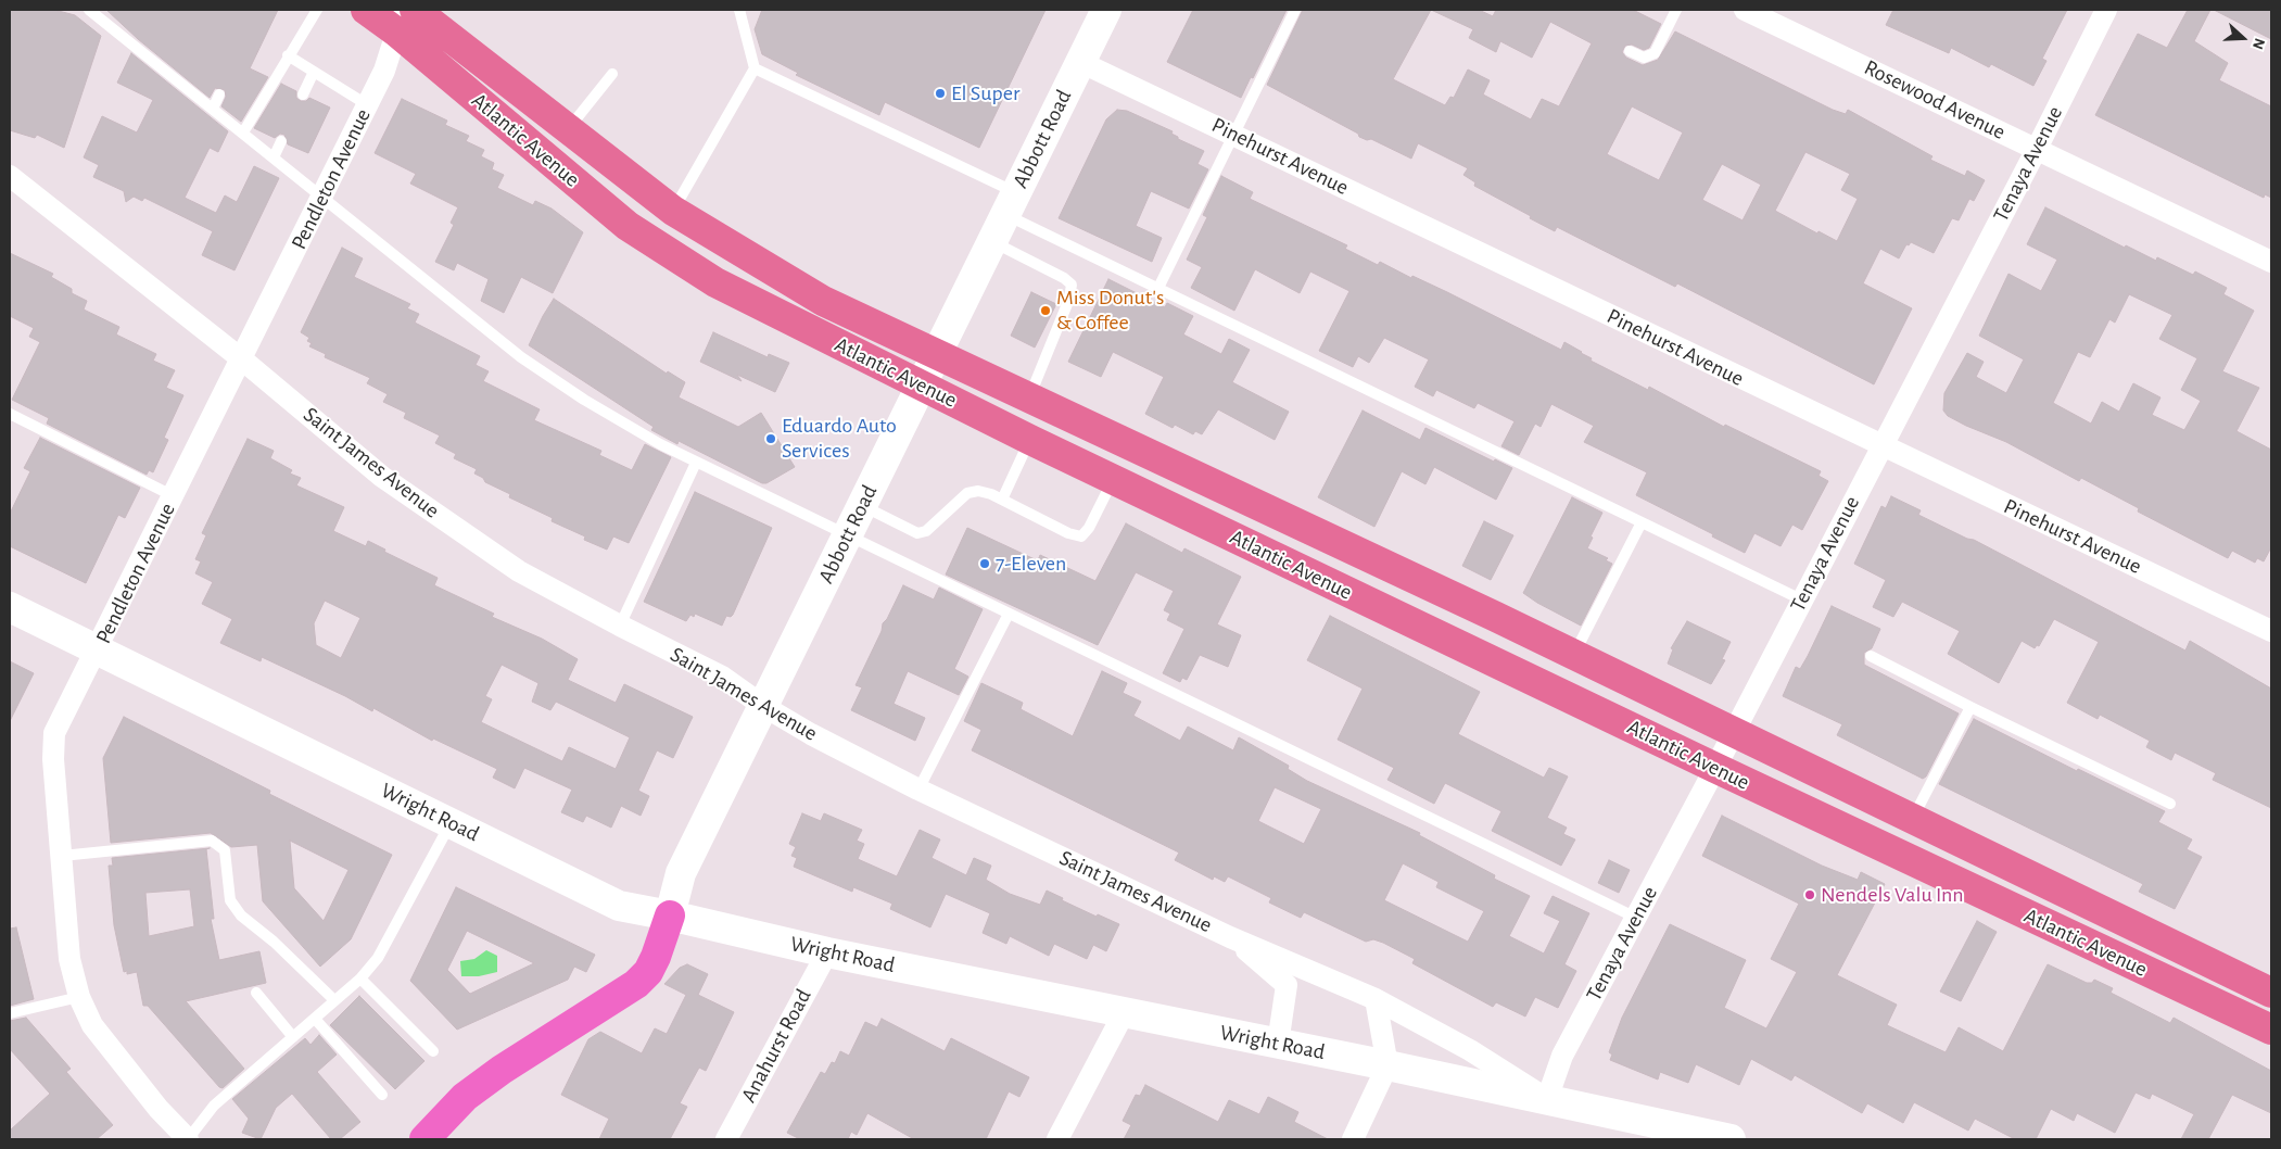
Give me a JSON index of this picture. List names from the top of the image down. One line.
{"streets":{"main road":["Atlantic Avenue"],"street":["Rosewood Avenue","Abbott Road","Pinehurst Avenue","Tenaya Avenue","Pendleton Avenue","Saint James Avenue","Wright Road","Anahurst Road"]},"crossings":[["Rosewood Avenue","Tenaya Avenue"],["Abbott Road","Atlantic Avenue"],["Abbott Road","Pinehurst Avenue"],["Abbott Road","Saint James Avenue"],["Abbott Road","Wright Road"],["Atlantic Avenue","Tenaya Avenue"],["Atlantic Avenue","Pendleton Avenue"],["Pinehurst Avenue","Tenaya Avenue"],["Tenaya Avenue","Saint James Avenue"],["Tenaya Avenue","Wright Road"],["Pendleton Avenue","Saint James Avenue"],["Pendleton Avenue","Wright Road"],["Saint James Avenue","Wright Road"],["Wright Road","Anahurst Road"]],"places":["El Super","Miss Donut's & Coffee","Eduardo Auto Services","7-Eleven","Nendels Valu Inn"],"north":"right"}
